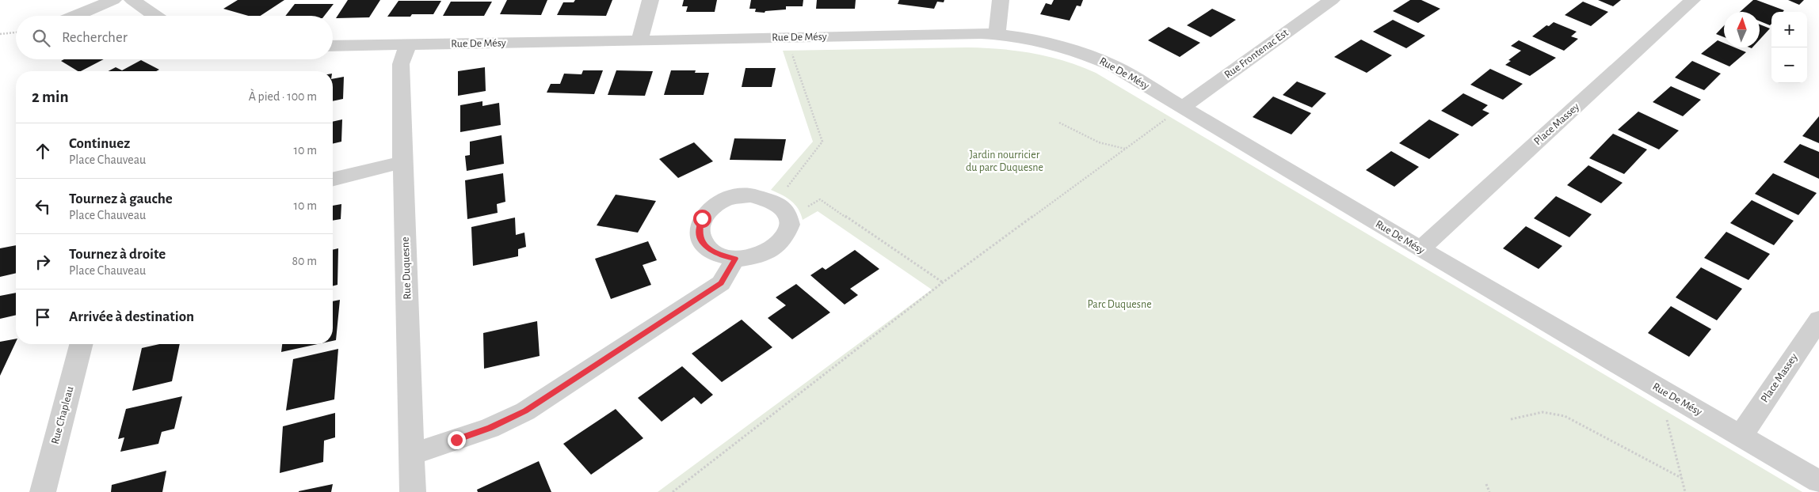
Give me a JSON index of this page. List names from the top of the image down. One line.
{"streets":{"street":["Rue De Mésy","Rue Frontenac Est","Place Massey","Rue Duquesne","Rue Chapleau"]},"crossings":[["Rue De Mésy","Rue Frontenac Est"],["Rue De Mésy","Place Massey"],["Rue De Mésy","Rue Duquesne"]],"parks":["Jardin nourricier du parc Duquesne","Parc Duquesne"],"north":"top","page":{"map_buttons":["+","−"],"search":"Rechercher","heading":["2 min","À pied · 100 m"],"list":[["Continuez","Place Chauveau","10 m"],["Tournez à gauche","Place Chauveau","10 m"],["Tournez à droite","Place Chauveau","80 m"],"Arrivée à destination"]}}
